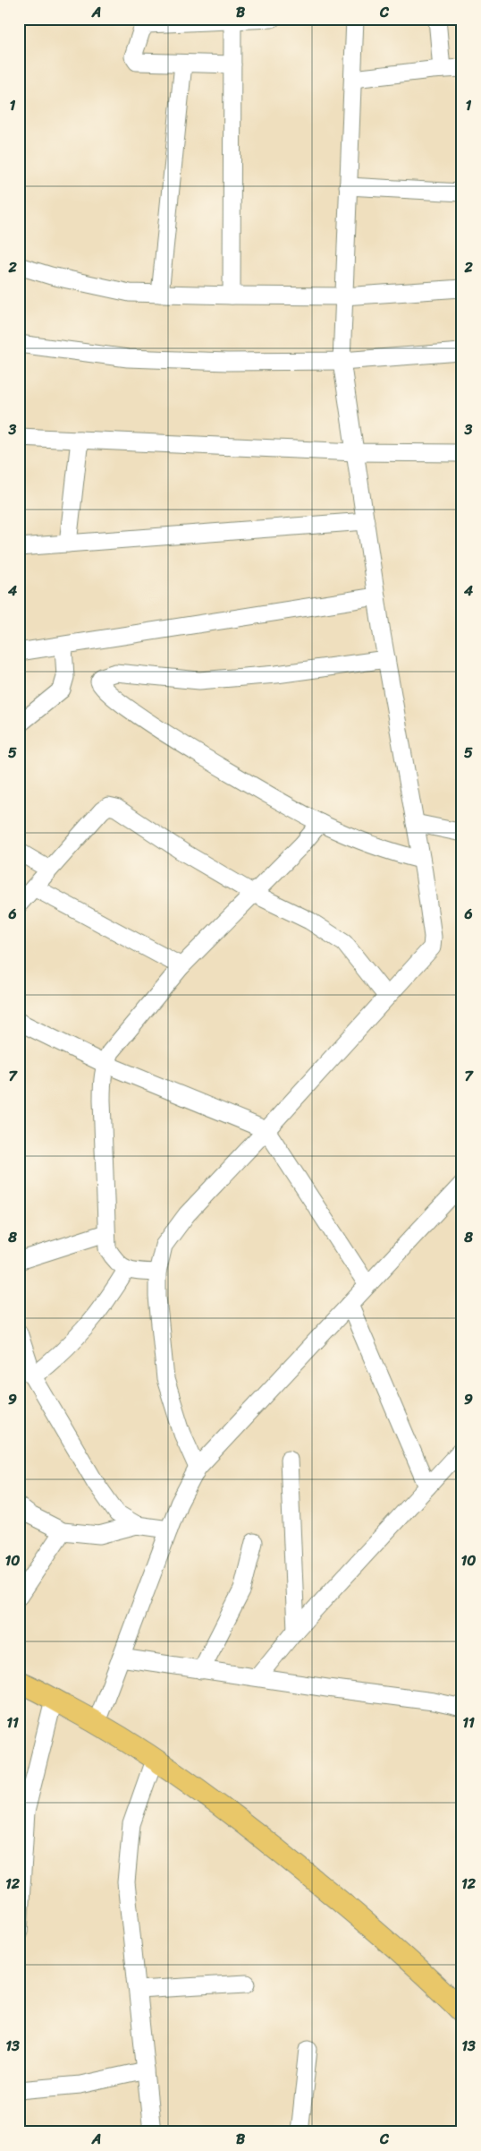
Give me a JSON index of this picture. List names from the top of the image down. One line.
{"grid":{"columns":["A","B","C"],"rows":["1","2","3","4","5","6","7","8","9","10","11","12","13"]}}
